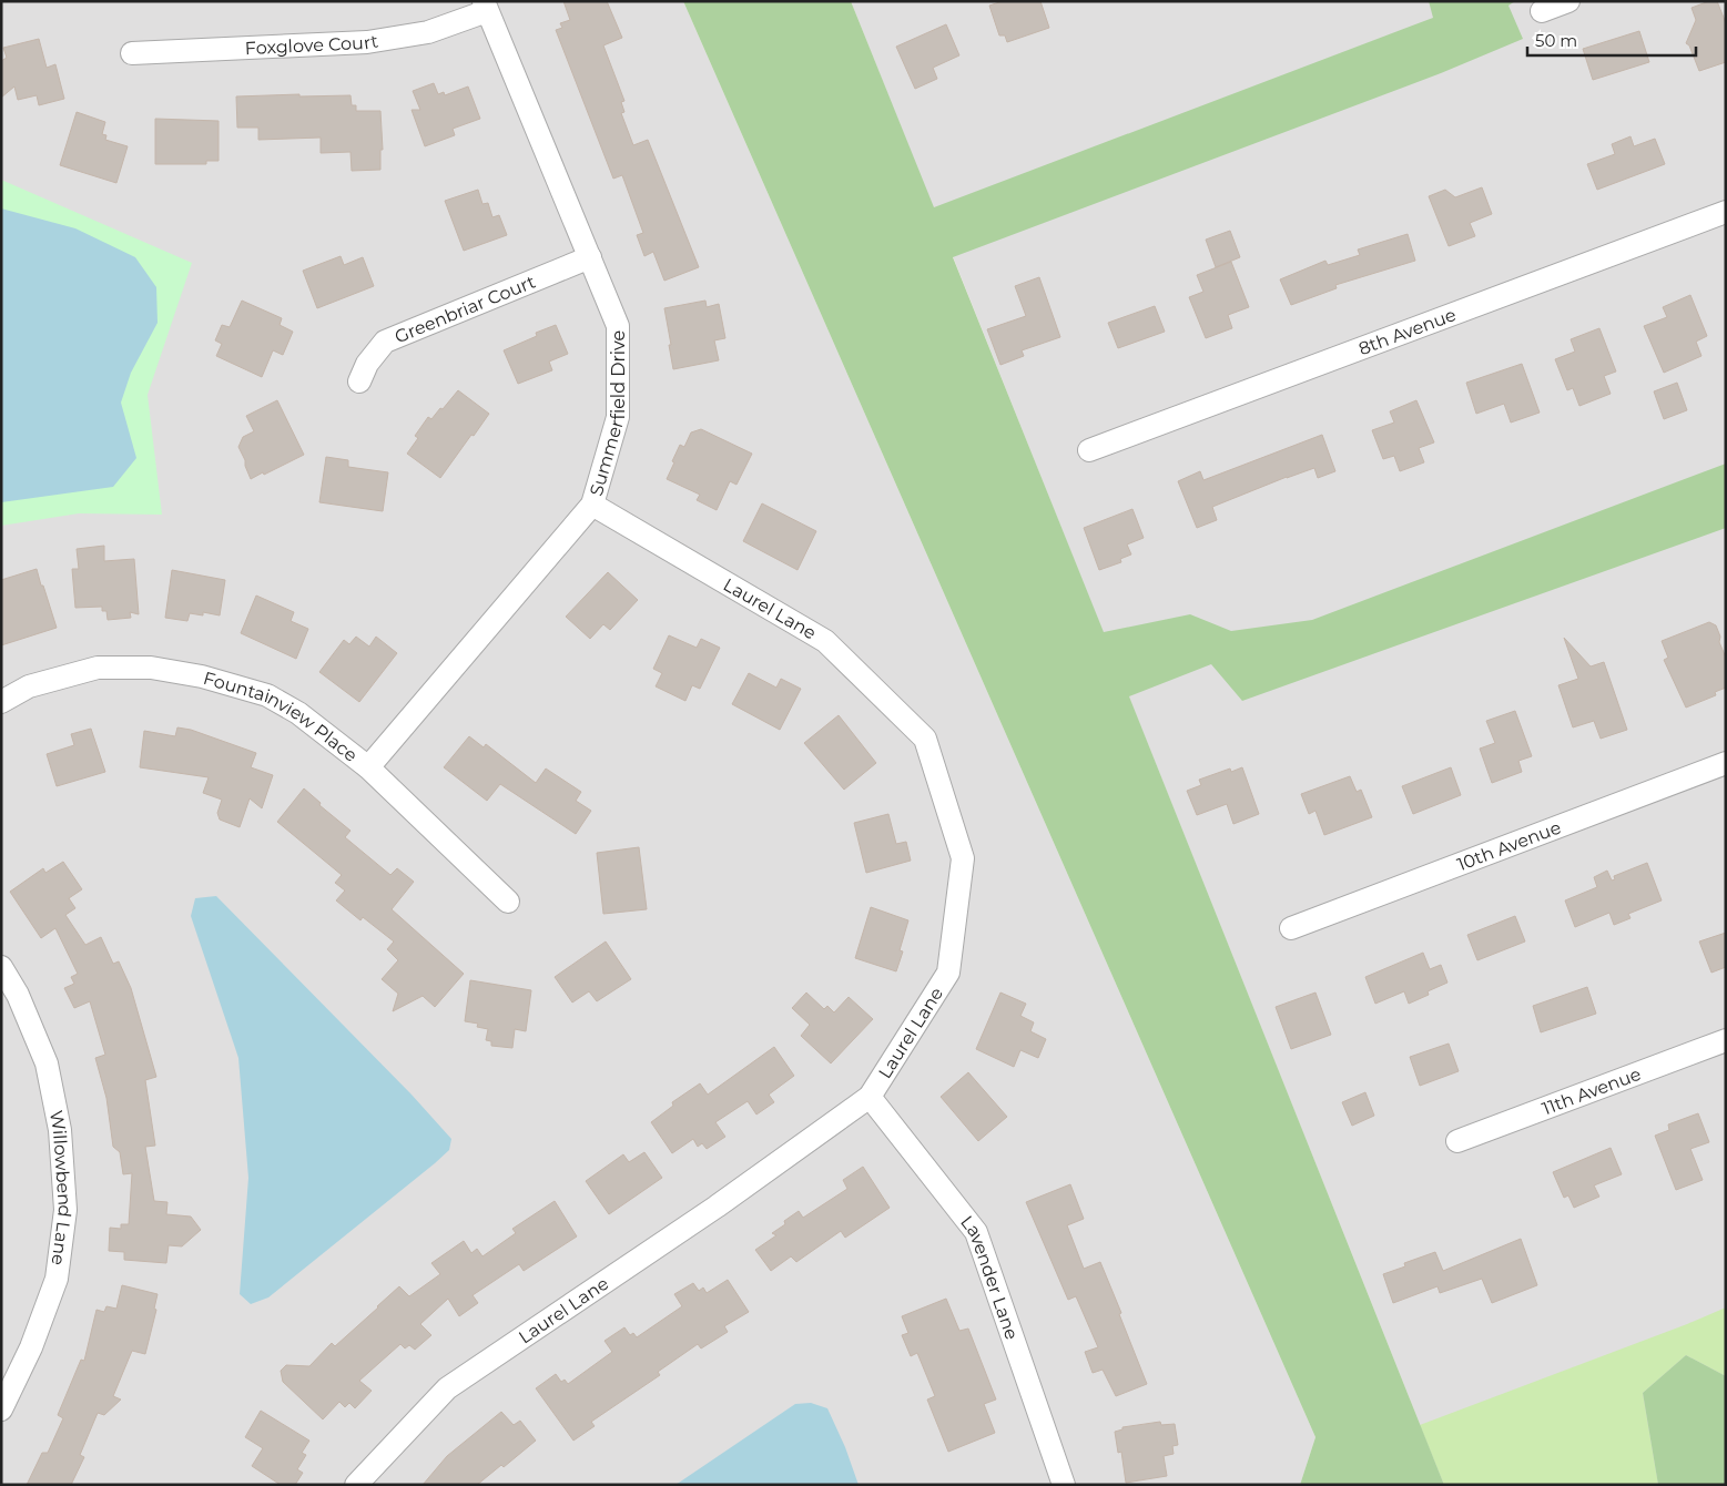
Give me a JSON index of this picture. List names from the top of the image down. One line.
{"streets":{"street":["Foxglove Court","Greenbriar Court","8th Avenue","Summerfield Drive","Laurel Lane","Fountainview Place","10th Avenue","11th Avenue","Willowbend Lane","Lavender Lane"]},"crossings":[["Foxglove Court","Summerfield Drive"],["Greenbriar Court","Summerfield Drive"],["Summerfield Drive","Laurel Lane"],["Summerfield Drive","Fountainview Place"],["Laurel Lane","Lavender Lane"]],"scale_bar":"50 m"}
